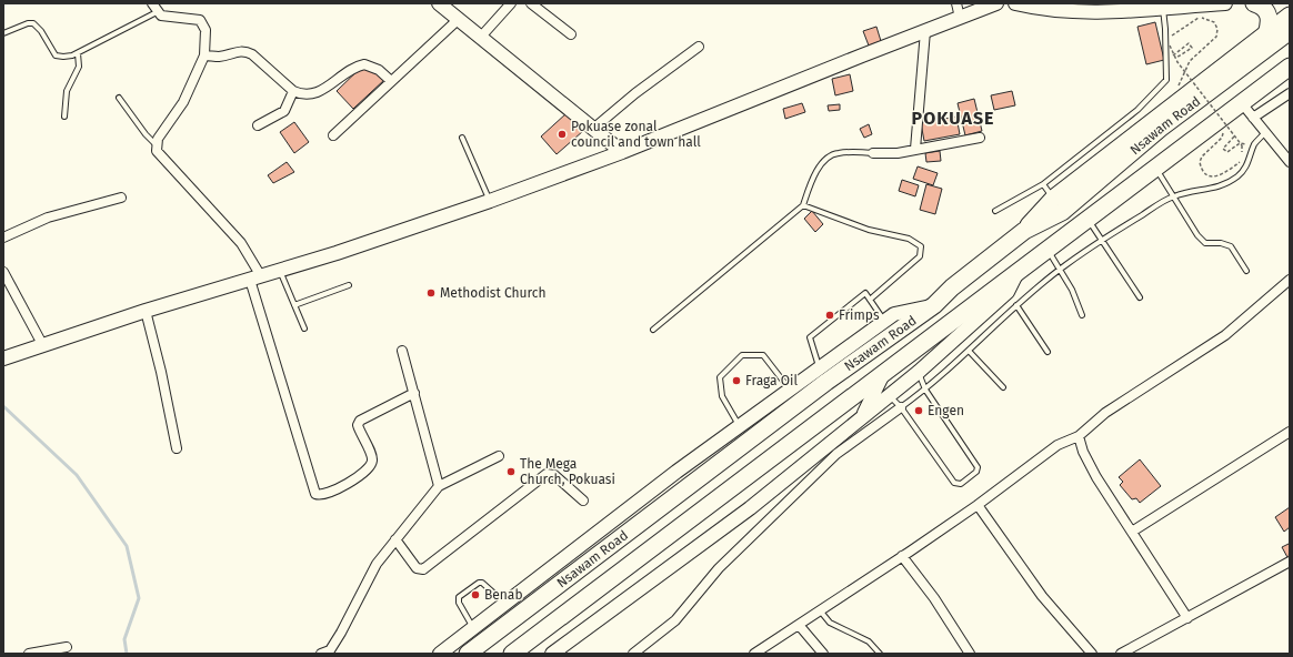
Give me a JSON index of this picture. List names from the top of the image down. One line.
{"streets":{"highway":["Nsawam Road"]},"districts":["POKUASE"],"places":["Pokuase zonal council and town hall","Methodist Church","Frimps","Fraga Oil","Engen","The Mega Church, Pokuasi","Benab"]}
